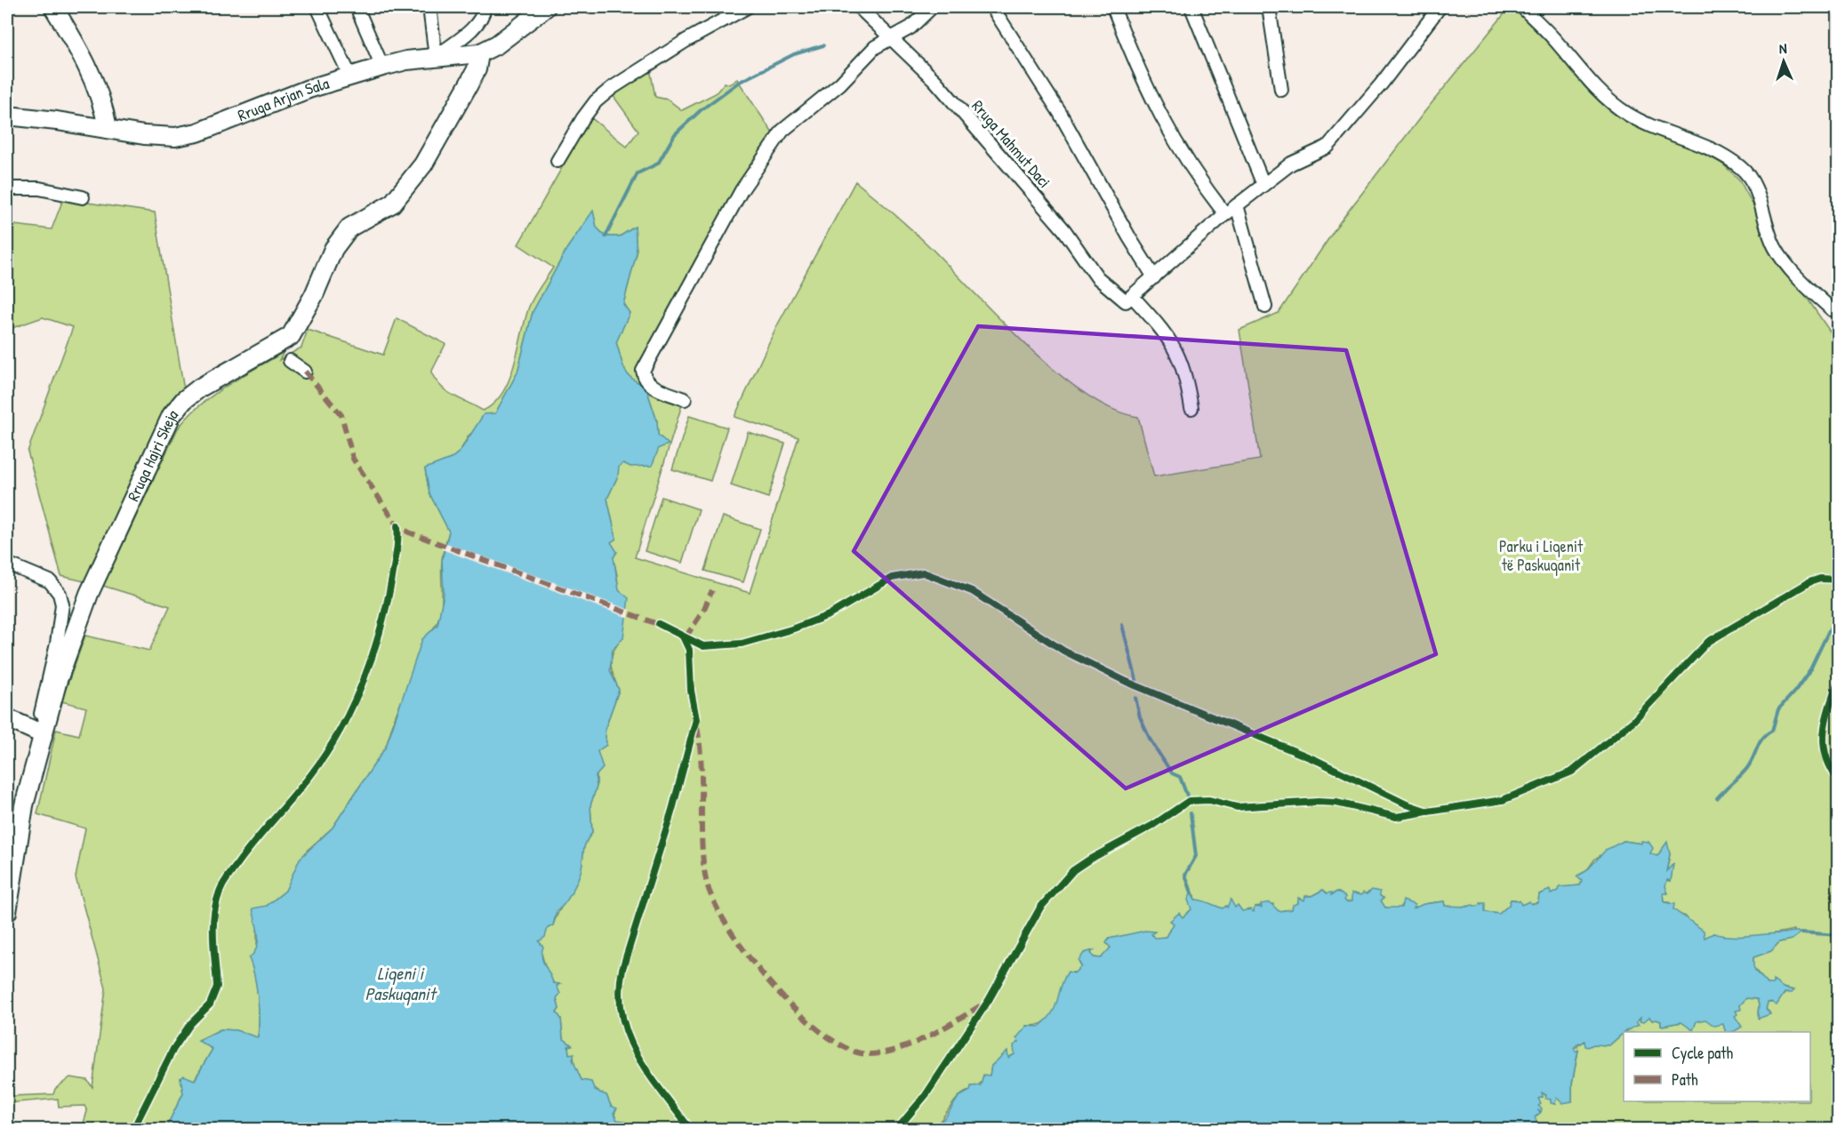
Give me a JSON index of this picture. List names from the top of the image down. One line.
{"streets":{"street":["Rruga Arjan Sala","Rruga Mahmut Daci","Rruga Hajri Skeja"]},"crossings":[["Rruga Arjan Sala","Rruga Hajri Skeja"]],"water":["Liqeni i Paskuqanit"],"parks":["Parku i Liqenit të Paskuqanit"],"legend":["Cycle path","Path"],"north":"top"}
